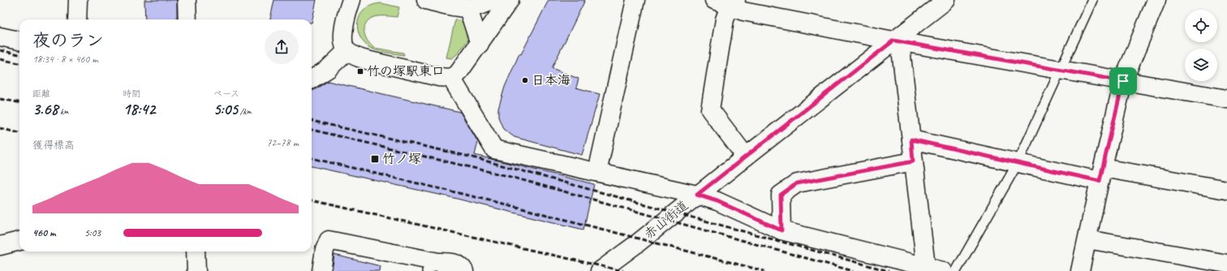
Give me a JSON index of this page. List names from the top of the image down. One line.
{"streets":{"street":["赤山街道"]},"places":{"transit":["竹の塚駅東口","竹ノ塚"],"other":["日本海"]},"page":{"heading":["夜のラン","18:34 · 8 × 460 m"],"stats":[["距離","3.68 km"],["時間","18:42"],["ペース","5:05 /km"]],"chart":["獲得標高","72–78 m"],"list":[{"name":"460 m","note":"5:03"}]}}
